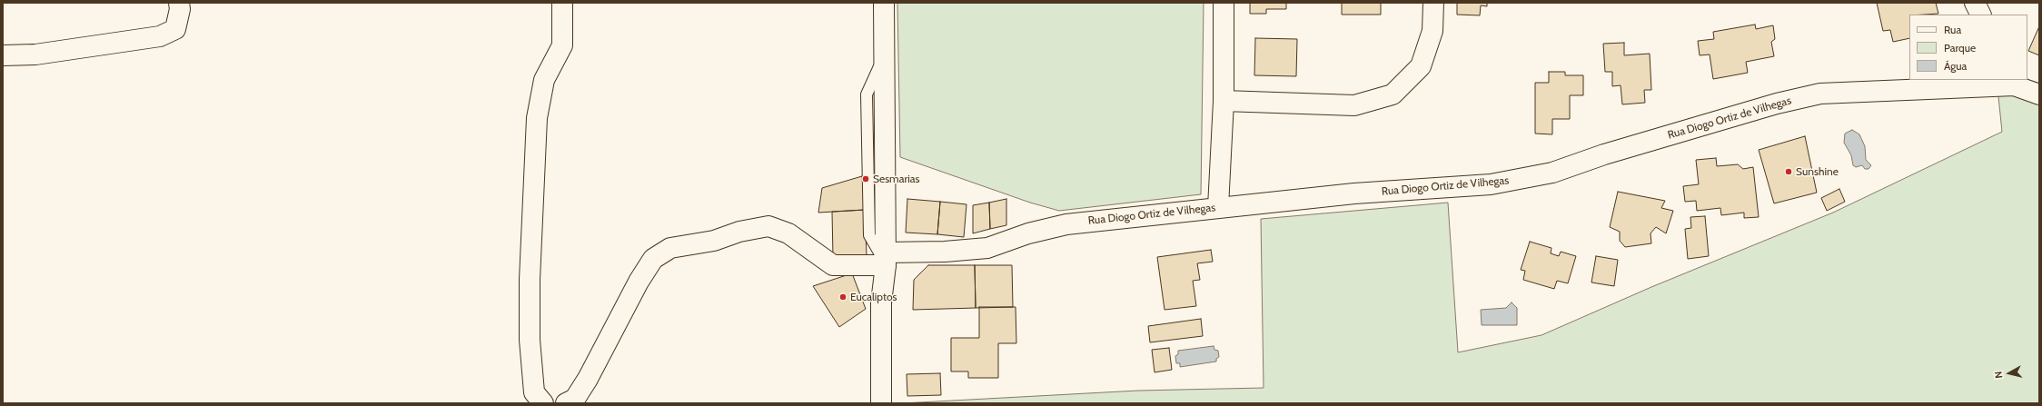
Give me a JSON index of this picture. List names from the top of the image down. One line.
{"streets":{"street":["Rua Diogo Ortiz de Vilhegas"]},"places":["Sunshine","Sesmarias","Eucaliptos"],"legend":["Rua","Parque","Água"],"north":"left"}
